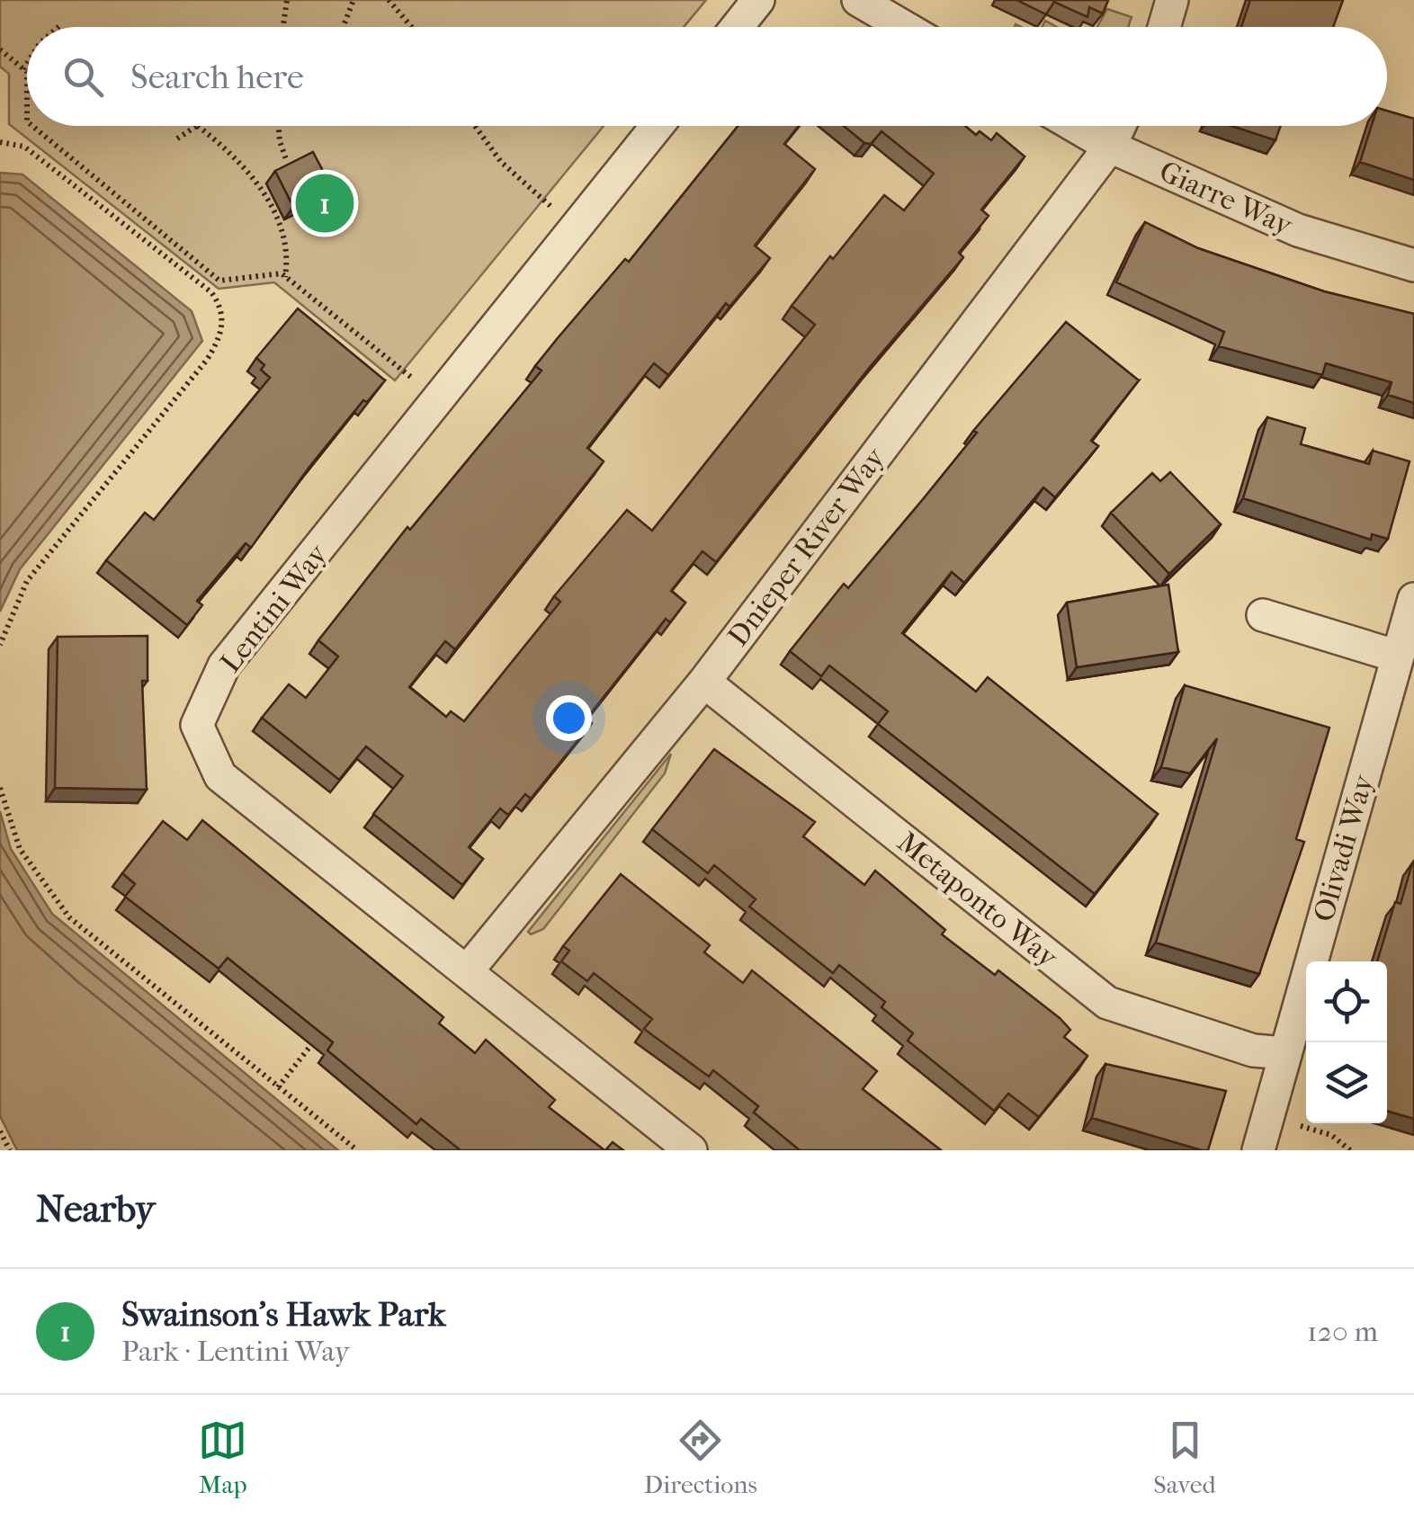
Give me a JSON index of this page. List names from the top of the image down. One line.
{"streets":{"street":["Giarre Way","Dnieper River Way","Lentini Way","Olivadi Way","Metaponto Way"]},"crossings":[["Giarre Way","Dnieper River Way"],["Dnieper River Way","Lentini Way"],["Dnieper River Way","Metaponto Way"],["Olivadi Way","Metaponto Way"]],"page":{"search":"Search here","pins":"1","heading":"Nearby","list":[{"mark":"1","name":"Swainson's Hawk Park","note":"Park · Lentini Way","value":"120 m"}],"nav":["Map","Directions","Saved"]}}
